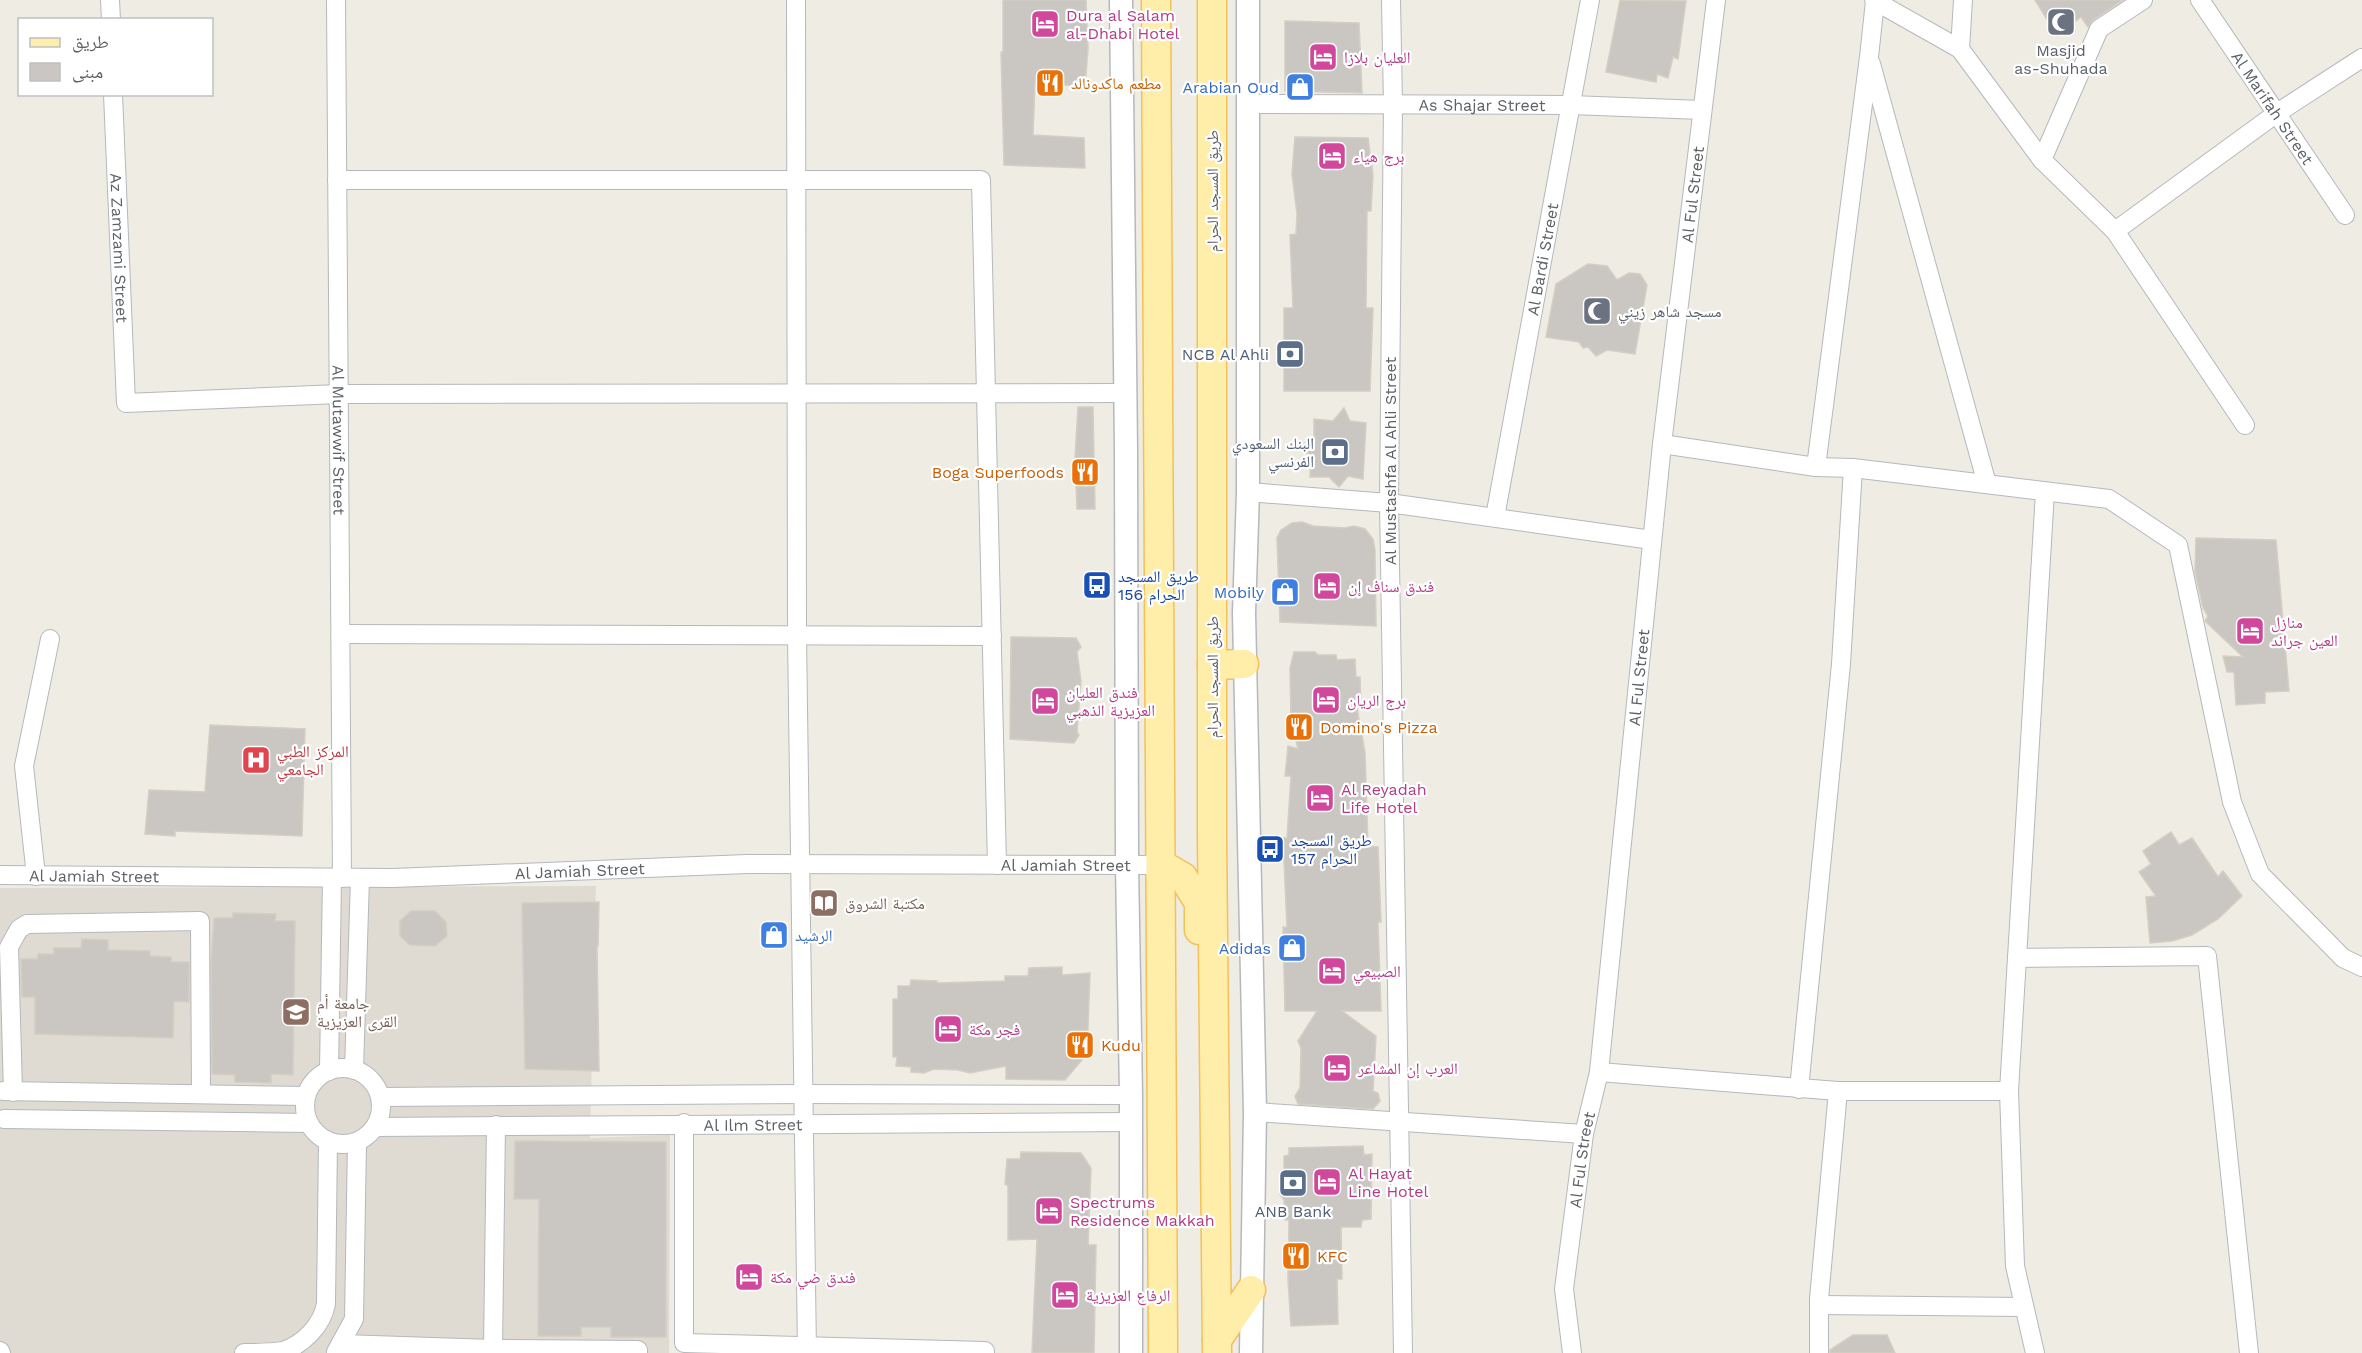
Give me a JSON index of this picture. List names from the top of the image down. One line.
{"streets":{"main road":["طريق المسجد الحرام"],"street":["As Shajar Street","Al Marifah Street","Al Ful Street","Az Zamzami Street","Al Bardi Street","Al Mutawwif Street","Al Mustashfa Al Ahli Street","Al Jamiah Street","Al Ilm Street"]},"crossings":[["As Shajar Street","Al Ful Street"],["As Shajar Street","Al Bardi Street"],["As Shajar Street","Al Mustashfa Al Ahli Street"],["Az Zamzami Street","Al Mutawwif Street"],["Al Mutawwif Street","Al Jamiah Street"]],"places":{"mosque":["Masjid as-Shuhada","مسجد شاهر زيني"],"hotel":["Dura al Salam al-Dhabi Hotel","العليان بلازا","برج هياء","فندق سناف إن","منازل العين جراند","برج الريان","فندق العليان العزيزية الذهبي","Al Reyadah Life Hotel","الصبيعي","فجر مكة","العرب إن المشاعر","Al Hayat Line Hotel","Spectrums Residence Makkah","فندق ضي مكة","الرفاع العزيزية"],"restaurant":["مطعم ماكدونالد","Boga Superfoods","Domino's Pizza","Kudu","KFC"],"shop":["Arabian Oud","Mobily","الرشيد","Adidas"],"bank":["NCB Al Ahli","البنك السعودي الفرنسي","ANB Bank"],"bus stop":["طريق المسجد الحرام 156","طريق المسجد الحرام 157"],"hospital":["المركز الطبي الجامعي"],"library":["مكتبة الشروق"],"school or university":["جامعة أم القرى العزيزية"]},"legend":["طريق","مبنى"]}
